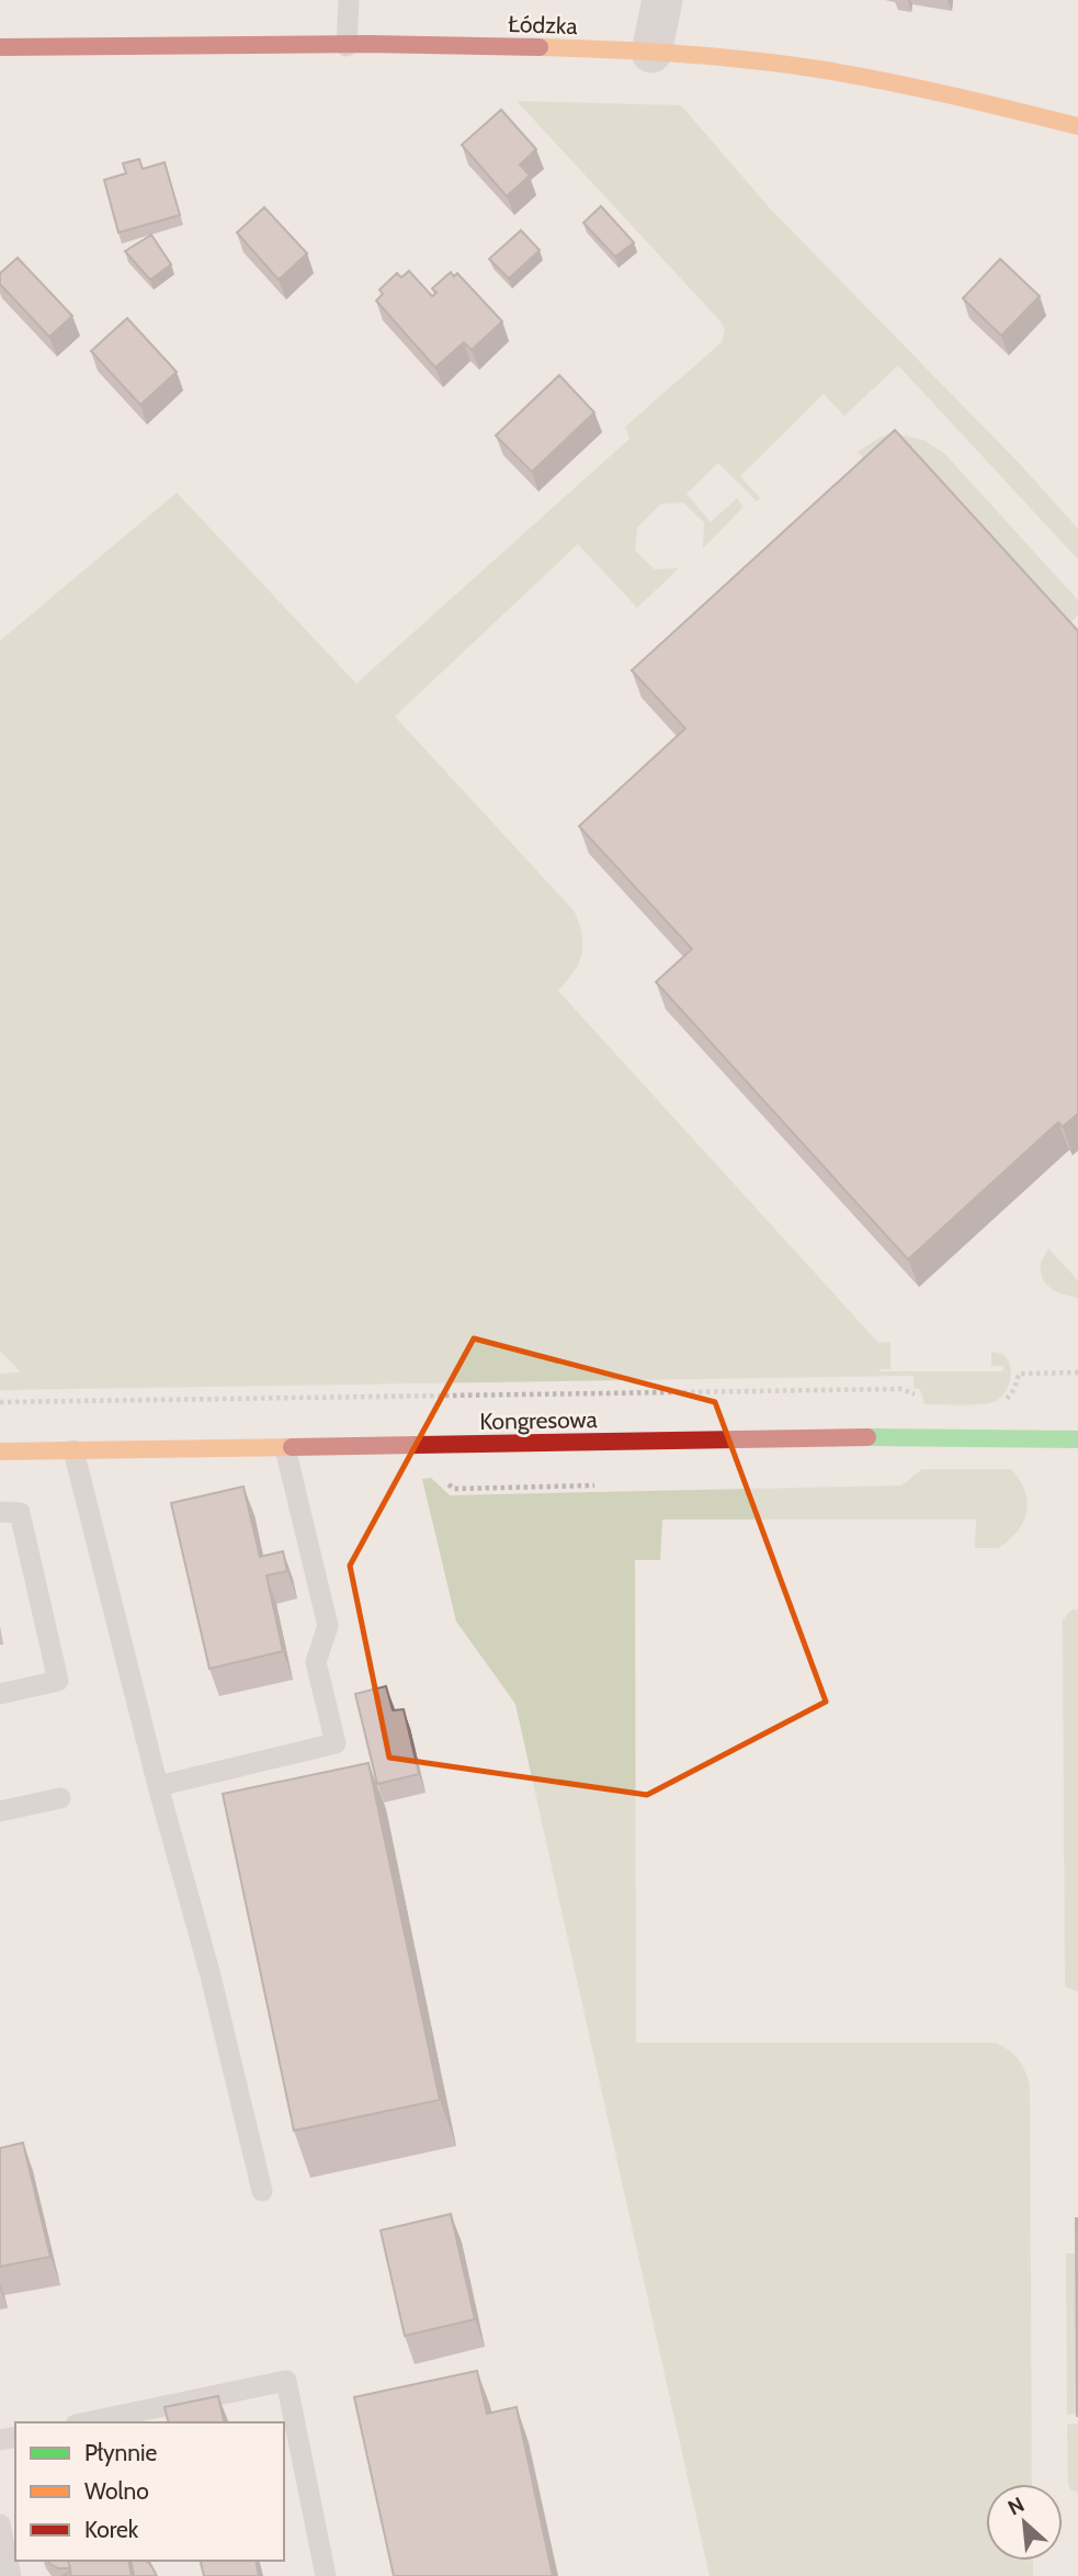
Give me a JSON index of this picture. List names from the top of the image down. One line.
{"streets":{"main road":["Łódzka","Kongresowa"]},"legend":["Płynnie","Wolno","Korek"],"north":"top left"}
